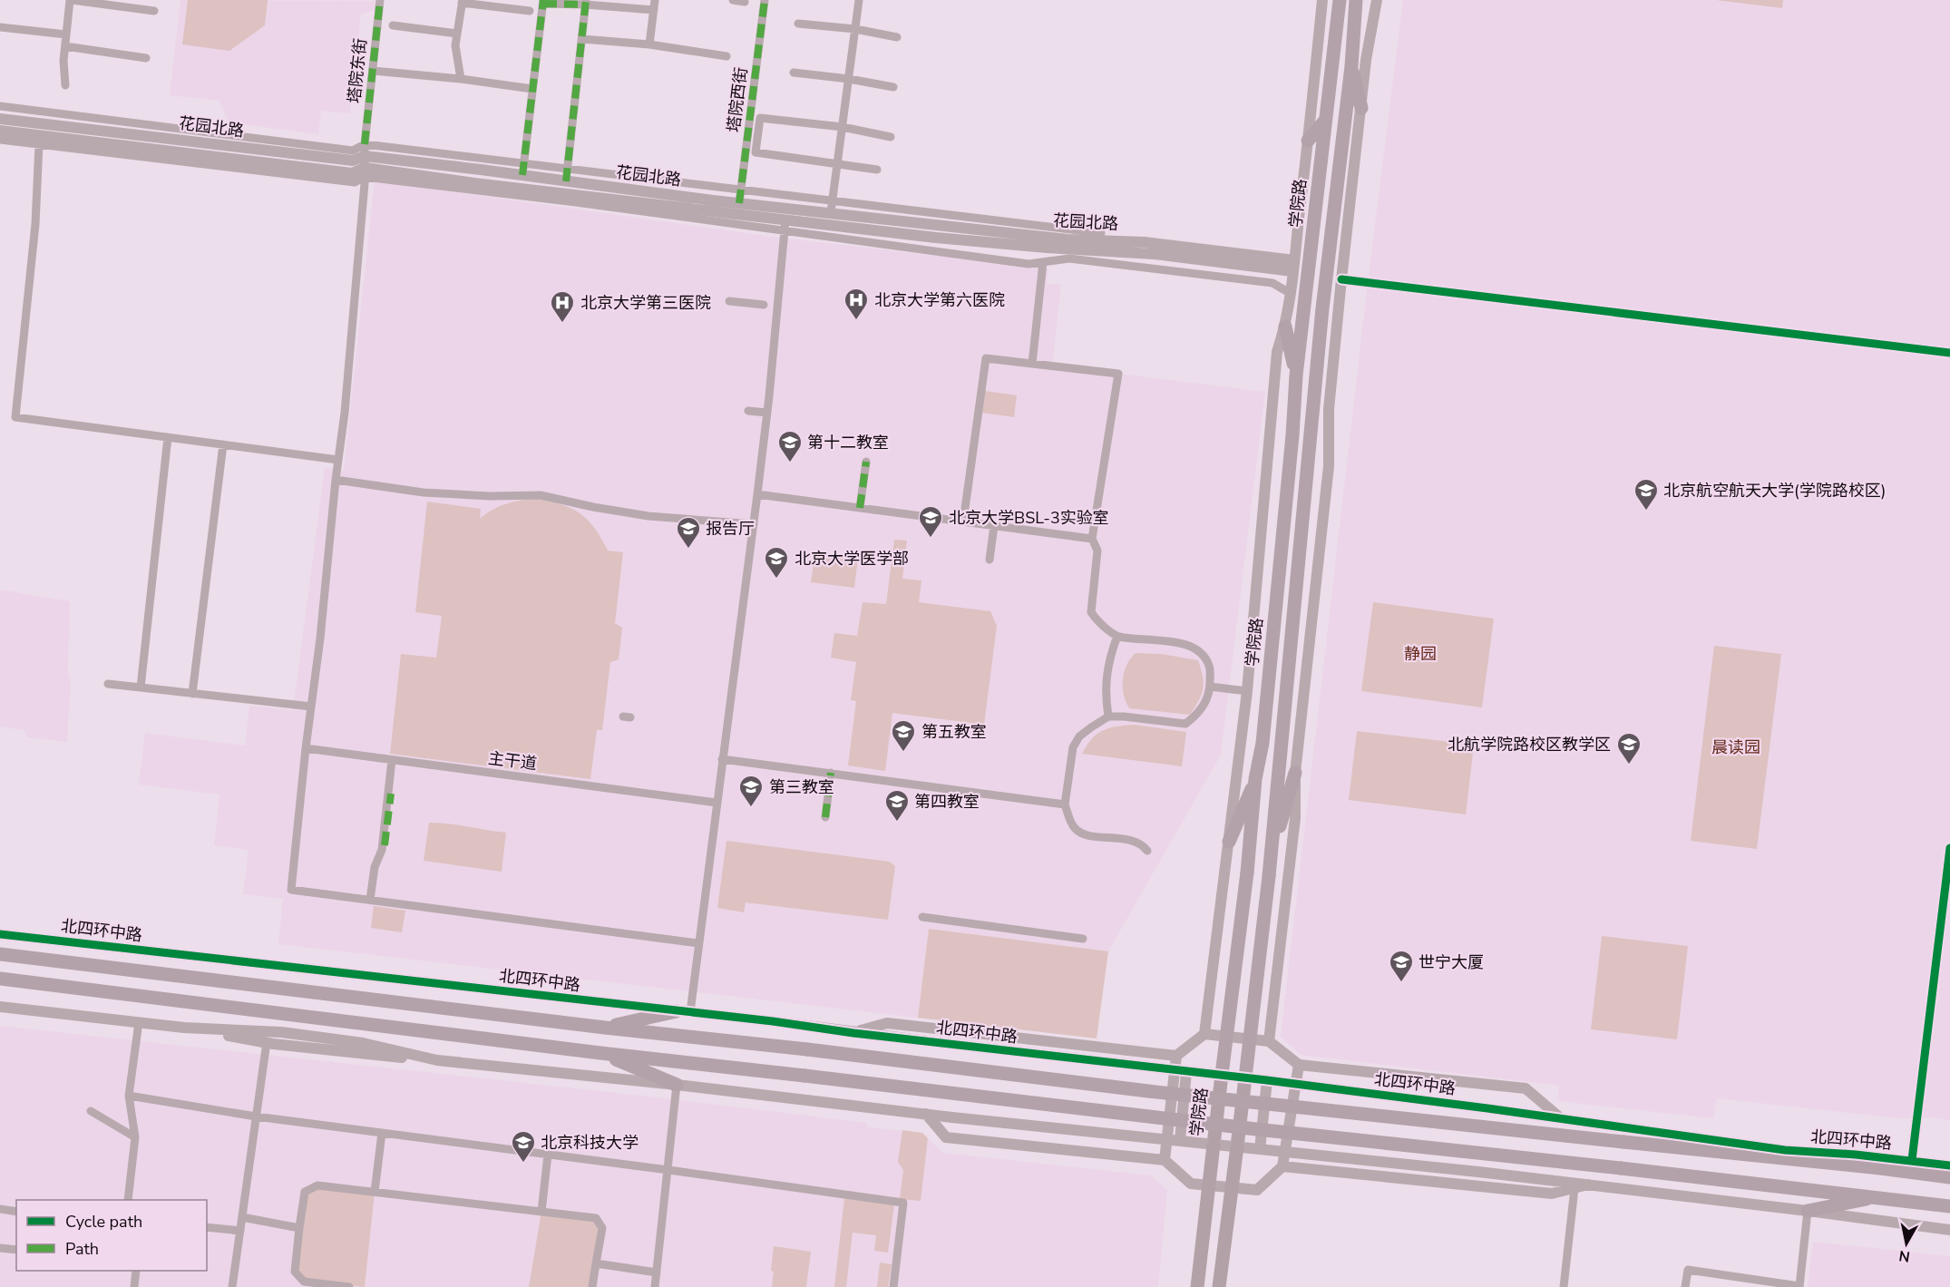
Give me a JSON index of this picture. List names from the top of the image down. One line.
{"streets":{"highway":["学院路","北四环中路"],"street":["塔院东街","塔院西街","花园北路","主干道"]},"crossings":[["塔院东街","花园北路"],["塔院东街","主干道"],["塔院西街","花园北路"],["花园北路","学院路"],["学院路","北四环中路"]],"parks":["静园","晨读园"],"places":{"hospital":["北京大学第六医院","北京大学第三医院"],"school or university":["第十二教室","北京航空航天大学(学院路校区)","北京大学BSL-3实验室","报告厅","北京大学医学部","第五教室","北航学院路校区教学区","第三教室","第四教室","世宁大厦","北京科技大学"]},"legend":["Cycle path","Path"],"north":"bottom"}
